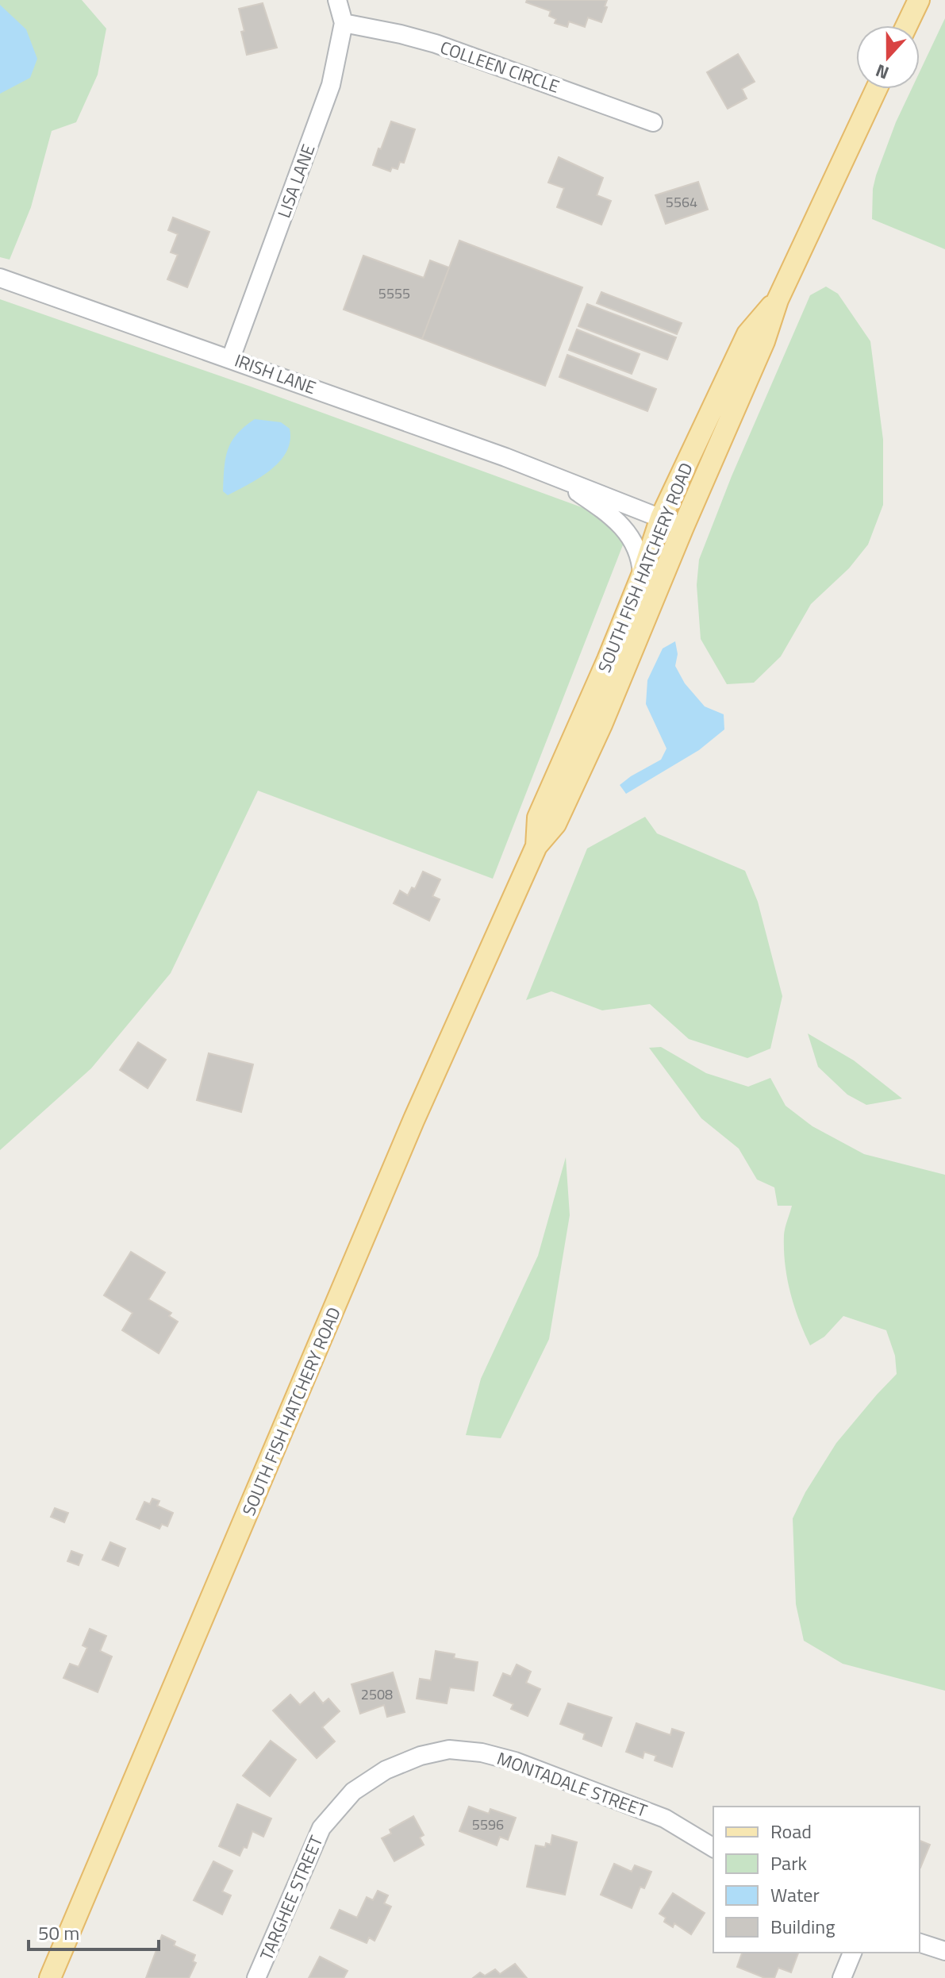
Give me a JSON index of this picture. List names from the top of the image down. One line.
{"streets":{"main road":["SOUTH FISH HATCHERY ROAD"],"street":["COLLEEN CIRCLE","LISA LANE","IRISH LANE","MONTADALE STREET","TARGHEE STREET"]},"crossings":[["COLLEEN CIRCLE","LISA LANE"],["LISA LANE","IRISH LANE"],["IRISH LANE","SOUTH FISH HATCHERY ROAD"],["MONTADALE STREET","TARGHEE STREET"]],"house_numbers":["5564","5555","2508","5596"],"legend":["Road","Park","Water","Building"],"scale_bar":"50 m","north":"bottom"}
